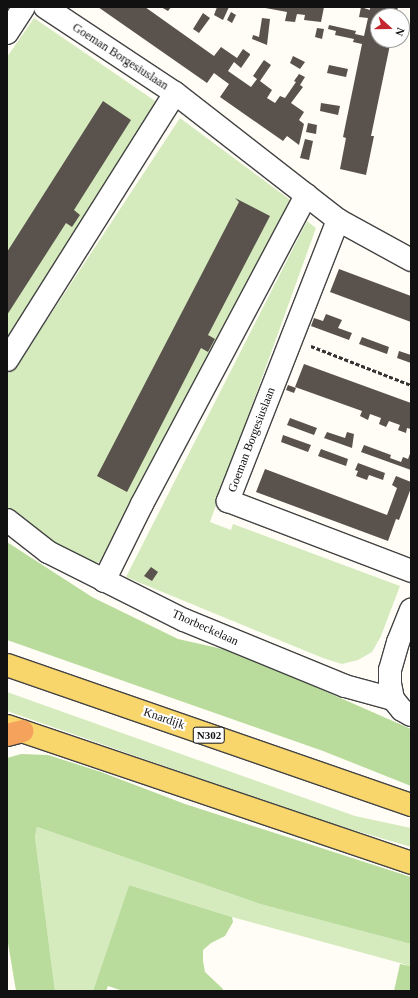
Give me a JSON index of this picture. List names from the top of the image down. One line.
{"streets":{"main road":["Knardijk","N302"],"street":["Goeman Borgesiuslaan","Thorbeckelaan"]},"north":"right"}
